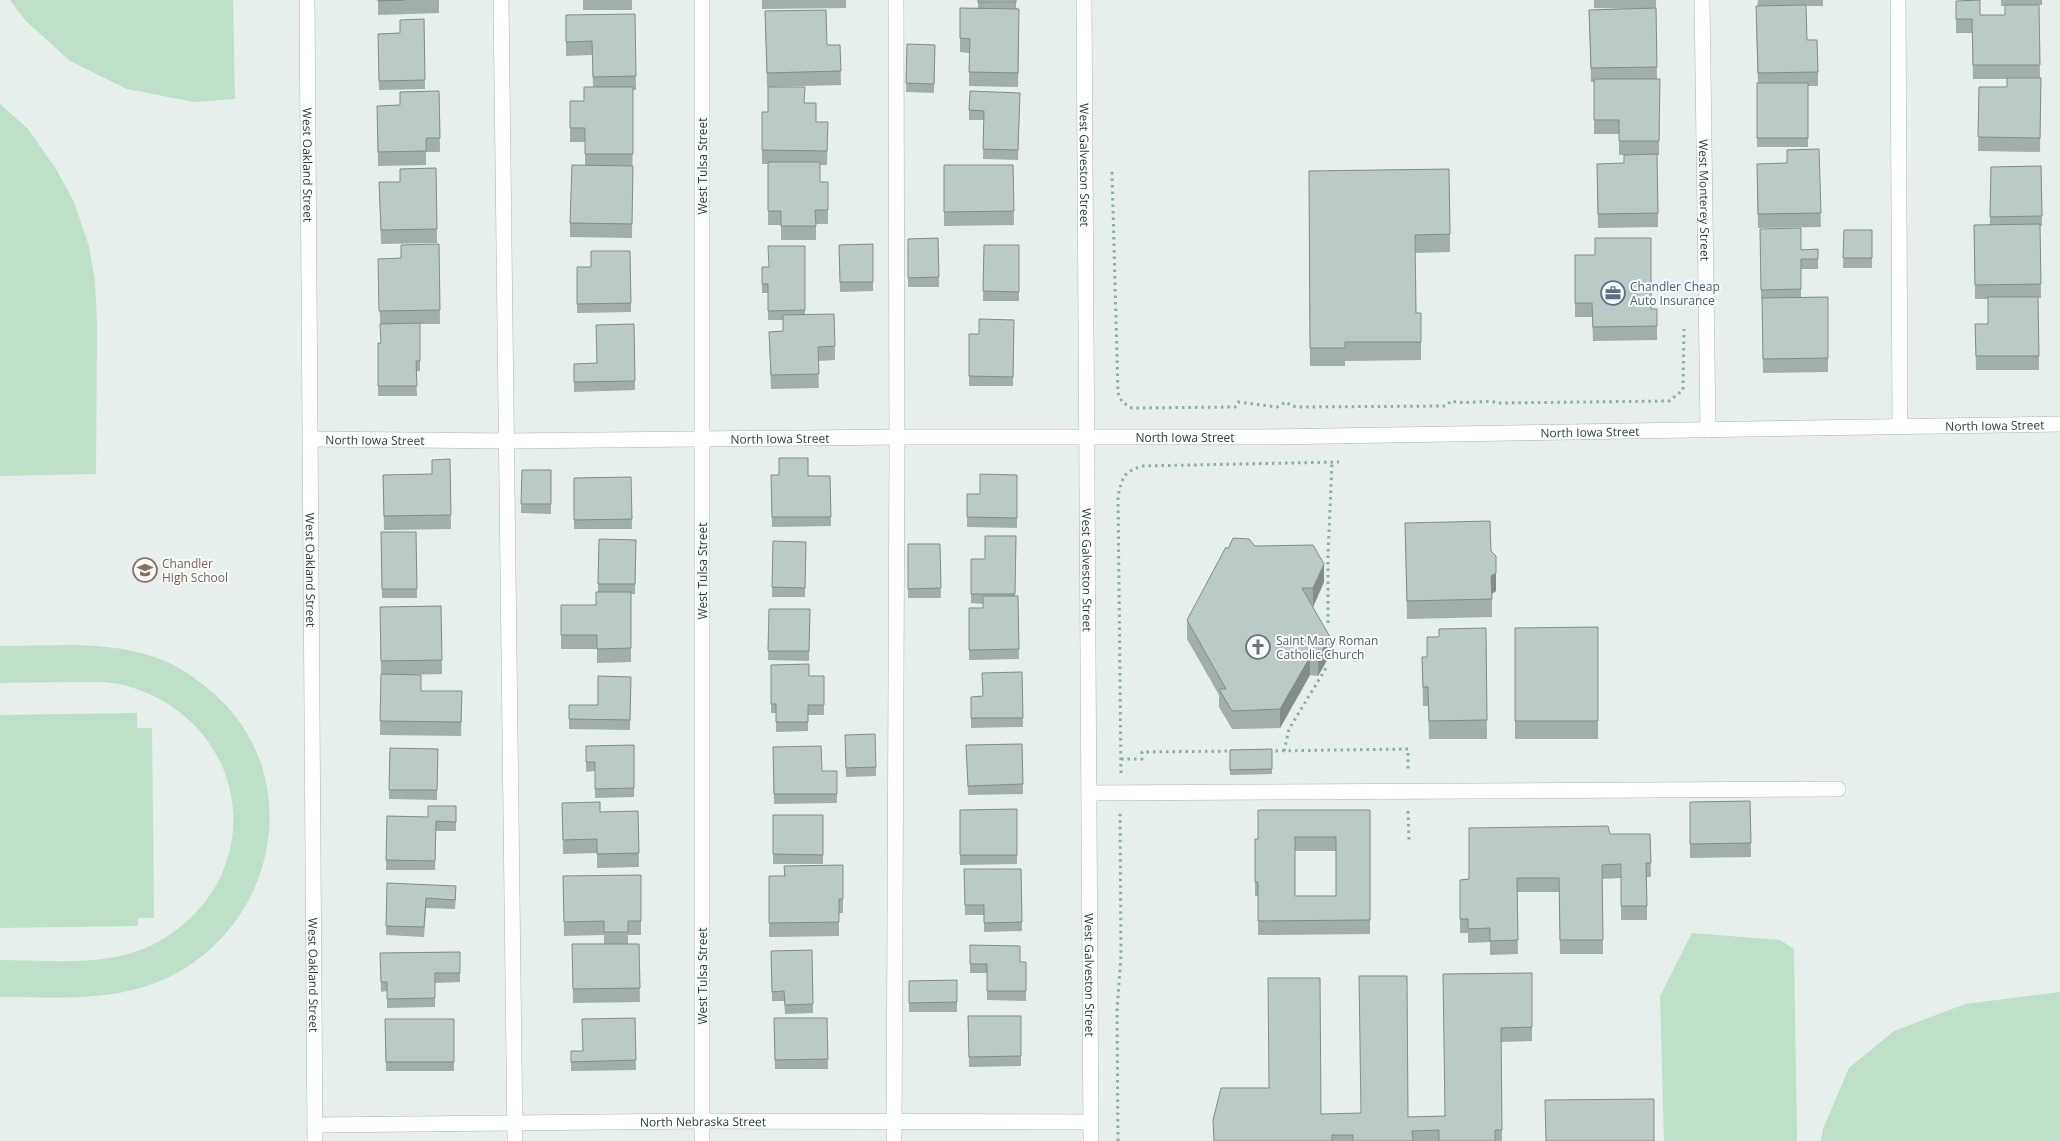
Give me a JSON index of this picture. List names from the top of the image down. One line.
{"streets":{"street":["West Oakland Street","West Tulsa Street","West Galveston Street","West Monterey Street","North Iowa Street","North Nebraska Street"]},"crossings":[["West Oakland Street","North Iowa Street"],["West Oakland Street","North Nebraska Street"],["West Tulsa Street","North Iowa Street"],["West Tulsa Street","North Nebraska Street"],["West Galveston Street","North Iowa Street"],["West Galveston Street","North Nebraska Street"],["West Monterey Street","North Iowa Street"]],"places":{"office":["Chandler Cheap Auto Insurance"],"school or university":["Chandler High School"],"church":["Saint Mary Roman Catholic Church"]}}
